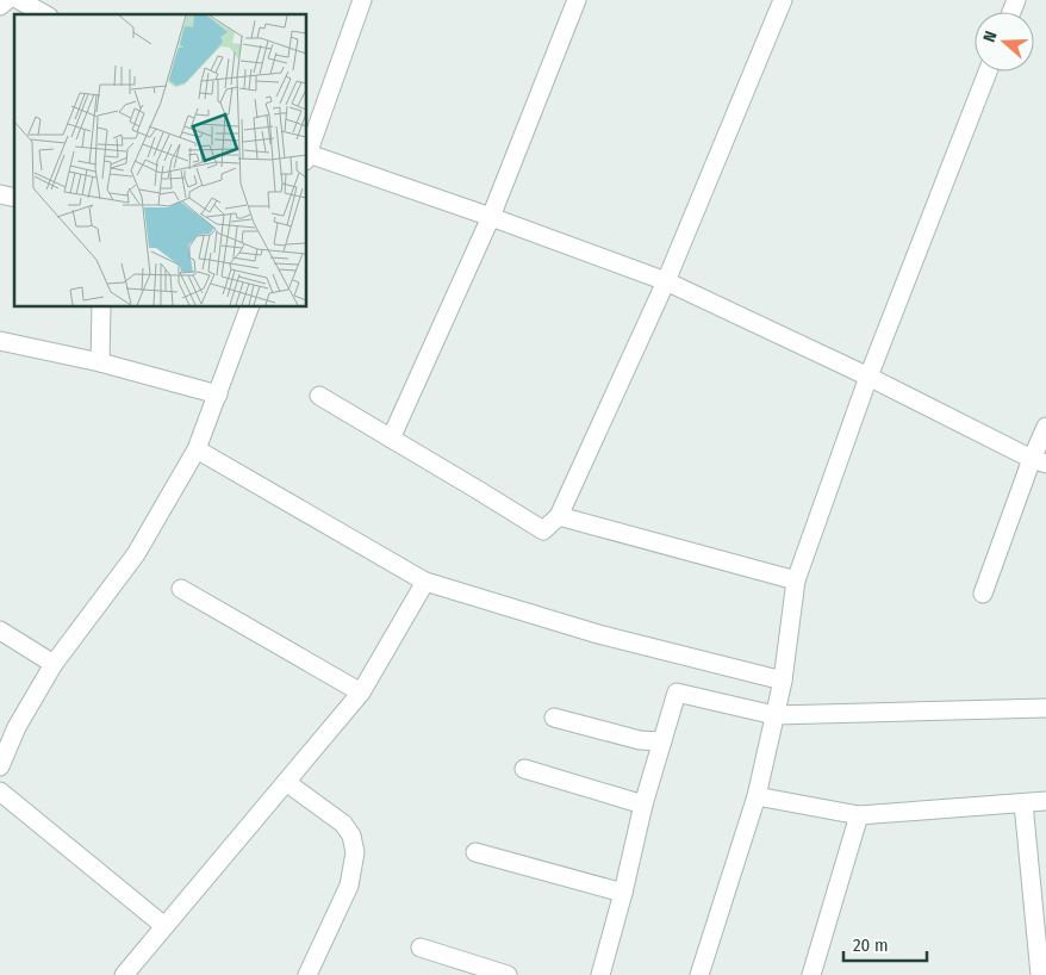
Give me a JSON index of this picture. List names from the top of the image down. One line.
{"scale_bar":"20 m","north":"left"}
